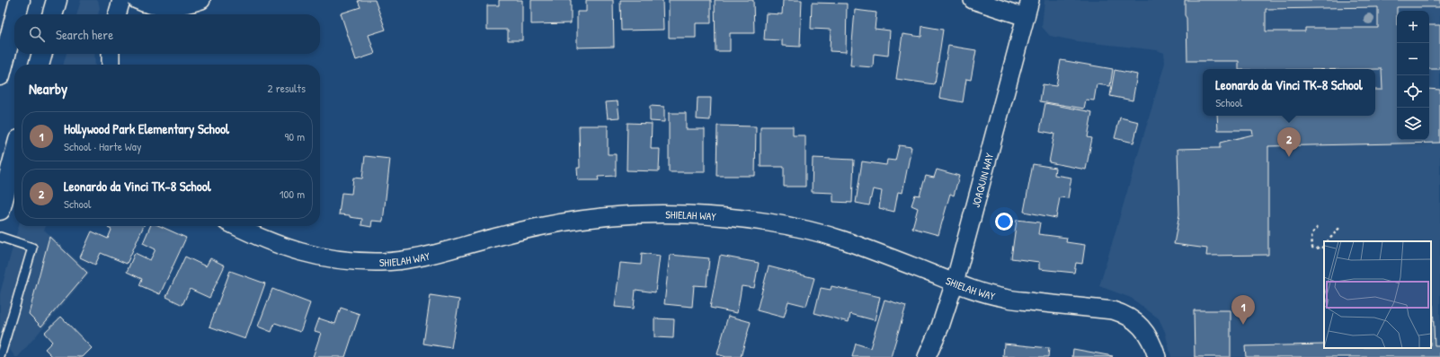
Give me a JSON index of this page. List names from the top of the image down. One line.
{"streets":{"street":["JOAQUIN WAY","SHIELAH WAY"]},"crossings":[["JOAQUIN WAY","SHIELAH WAY"]],"page":{"map_buttons":["+","−"],"search":"Search here","heading":["Nearby","2 results"],"popup":["Leonardo da Vinci TK-8 School","School"],"list":[{"mark":"1","name":"Hollywood Park Elementary School","note":"School · Harte Way","value":"90 m"},{"mark":"2","name":"Leonardo da Vinci TK-8 School","note":"School","value":"100 m"}],"pins":["2","1"]}}
